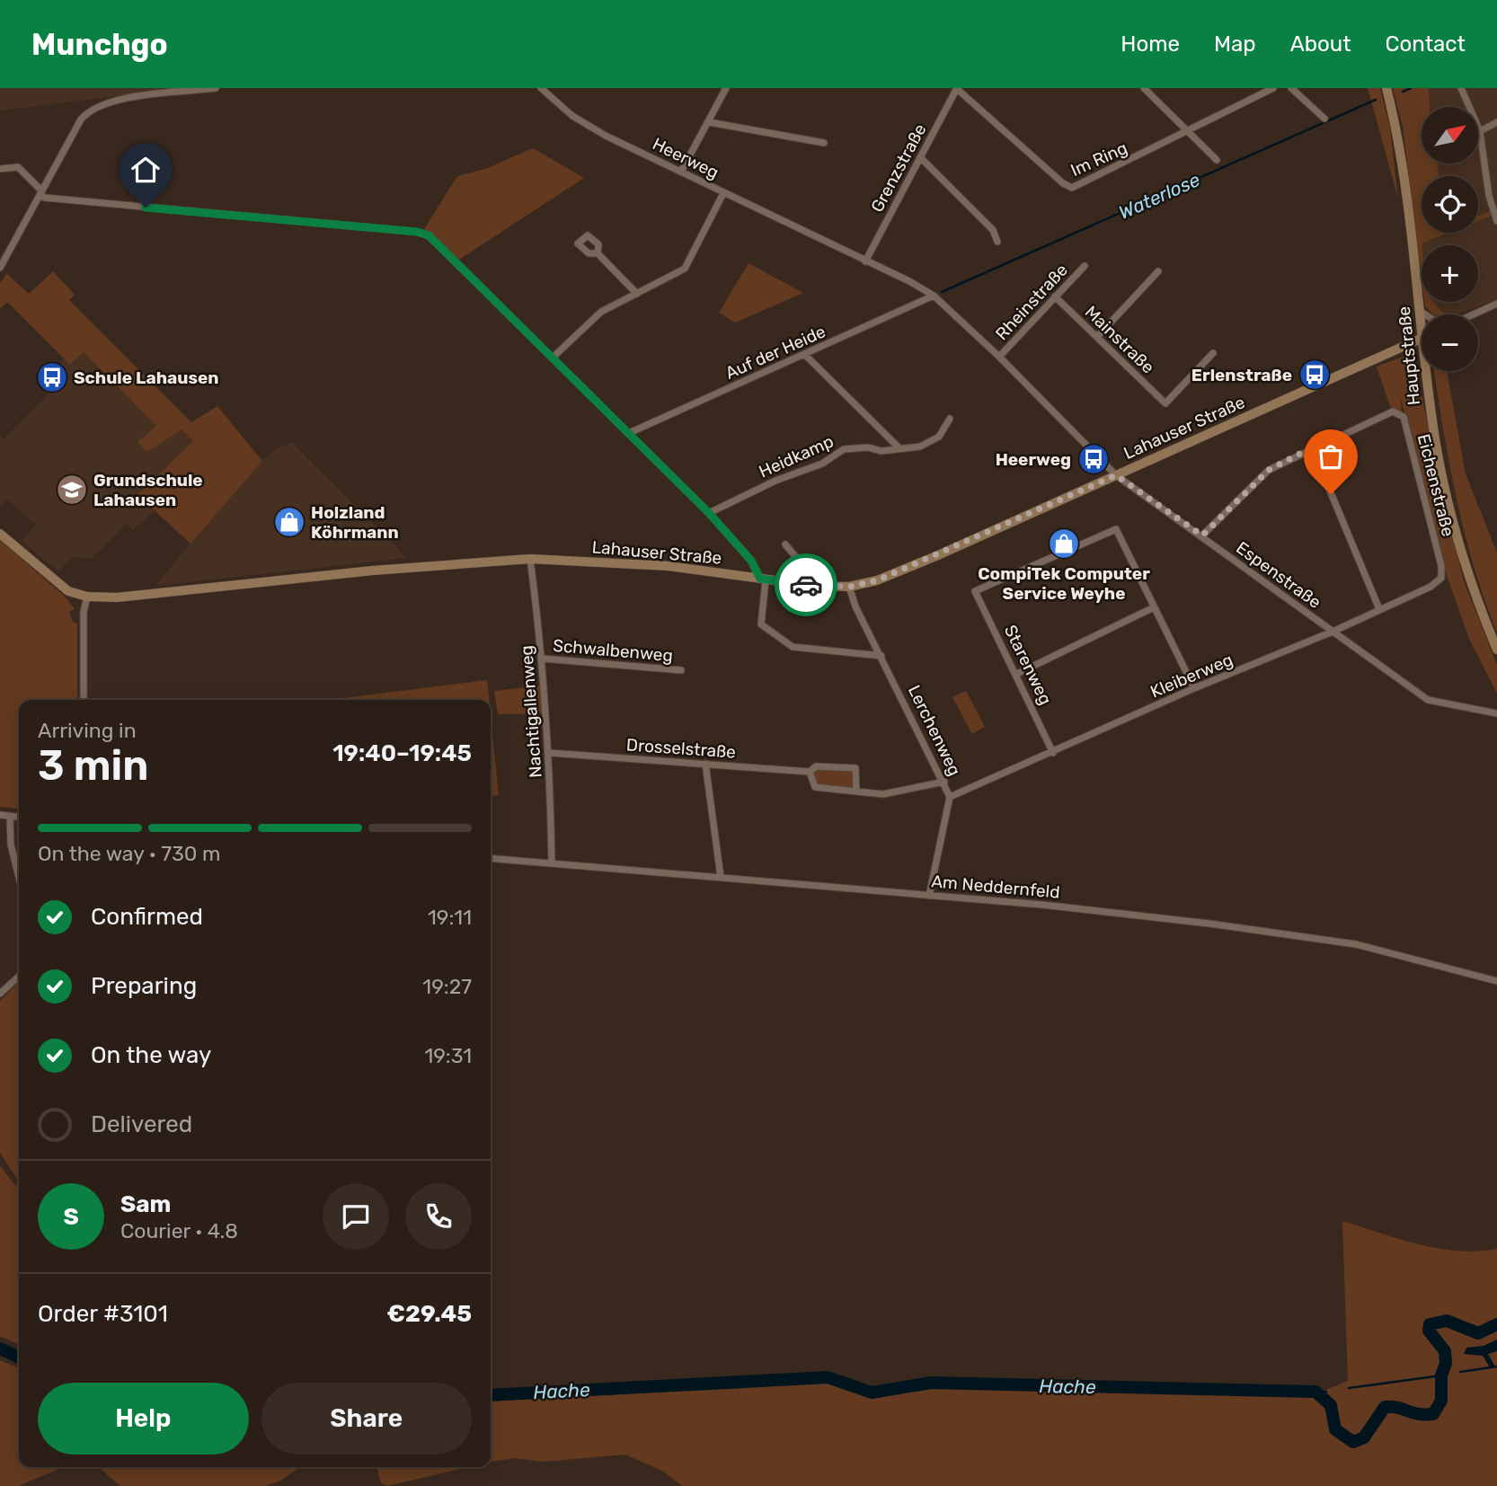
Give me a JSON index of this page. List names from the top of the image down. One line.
{"streets":{"street":["Heerweg","Im Ring","Grenzstraße","Rheinstraße","Mainstraße","Auf der Heide","Hauptstraße","Lahauser Straße","Heidkamp","Eichenstraße","Espenstraße","Schwalbenweg","Starenweg","Kleiberweg","Nachtigallenweg","Lerchenweg","Drosselstraße","Am Neddernfeld"]},"crossings":[["Heerweg","Grenzstraße"],["Heerweg","Rheinstraße"],["Heerweg","Auf der Heide"],["Heerweg","Lahauser Straße"],["Heerweg","Espenstraße"],["Im Ring","Grenzstraße"],["Rheinstraße","Mainstraße"],["Lahauser Straße","Espenstraße"],["Lahauser Straße","Nachtigallenweg"],["Lahauser Straße","Lerchenweg"],["Eichenstraße","Espenstraße"],["Eichenstraße","Kleiberweg"],["Espenstraße","Kleiberweg"],["Schwalbenweg","Nachtigallenweg"],["Starenweg","Kleiberweg"],["Kleiberweg","Lerchenweg"],["Nachtigallenweg","Drosselstraße"],["Nachtigallenweg","Am Neddernfeld"],["Lerchenweg","Am Neddernfeld"]],"water":["Waterlose","Hache"],"places":{"bus stop":["Erlenstraße","Schule Lahausen","Heerweg"],"school or university":["Grundschule Lahausen"],"shop":["Holzland Köhrmann","CompiTek Computer Service Weyhe"]},"north":"top right","page":{"header":"Munchgo","nav":["Home","Map","About","Contact"],"map_buttons":["+","−"],"heading":["3 min","Arriving in","19:40–19:45"],"panel":["Sam","Courier · 4.8","Order #3101","€29.45"],"bar":"On the way · 730 m","list":[["Confirmed","19:11"],["Preparing","19:27"],["On the way","19:31"],"Delivered"],"round":"S","buttons":["Help","Share"]}}
